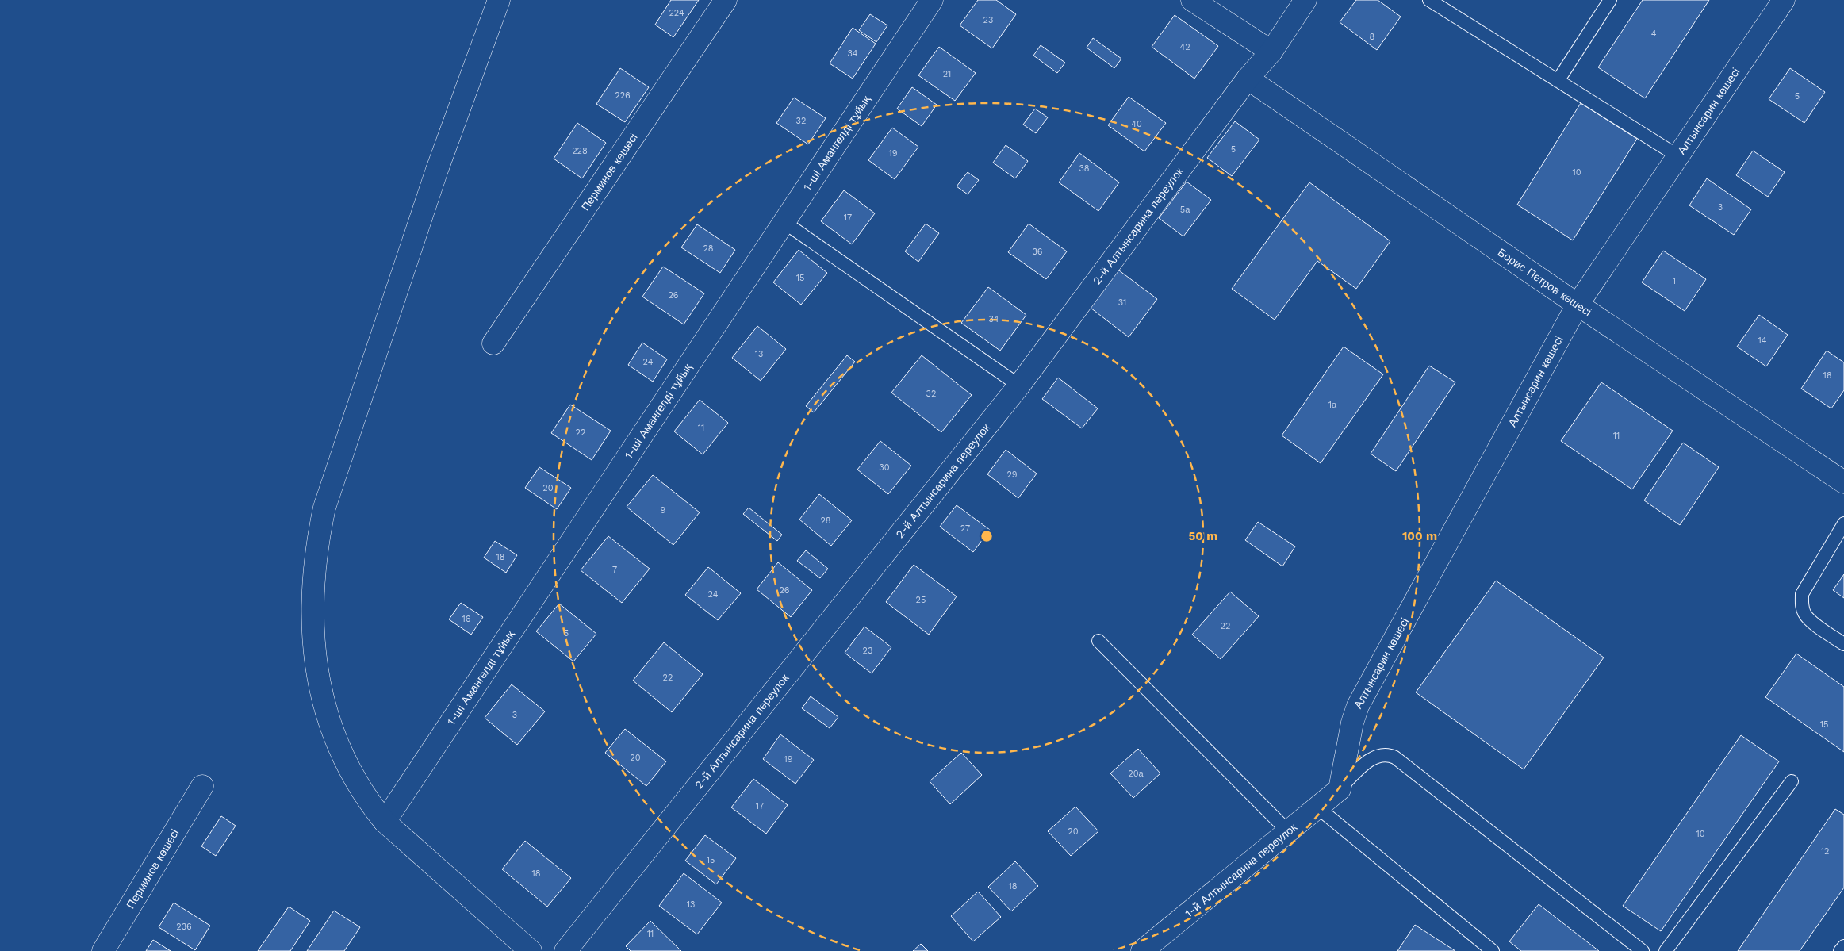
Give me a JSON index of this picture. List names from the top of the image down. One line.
{"streets":{"main road":["Алтынсарин көшесі","1-ші Амангелді тұйық","Перминов көшесі","2-й Алтынсарина переулок","Борис Петров көшесі","1-й Алтынсарина переулок"]},"crossings":[["Алтынсарин көшесі","Борис Петров көшесі"],["Алтынсарин көшесі","1-й Алтынсарина переулок"],["2-й Алтынсарина переулок","Борис Петров көшесі"]],"house_numbers":["224","23","4","8","42","34","21","226","5","32","40","5","228","19","38","10","3","5а","17","28","36","15","1","26","31","34","14","13","24","16","32","1а","11","22","11","30","29","20","9","28","27","18","7","26","24","25","16","22","5","23","22","3","15","20","19","20а","17","20","10","12","15","18","18","13","236","11"],"rings":["50 m","100 m"]}
